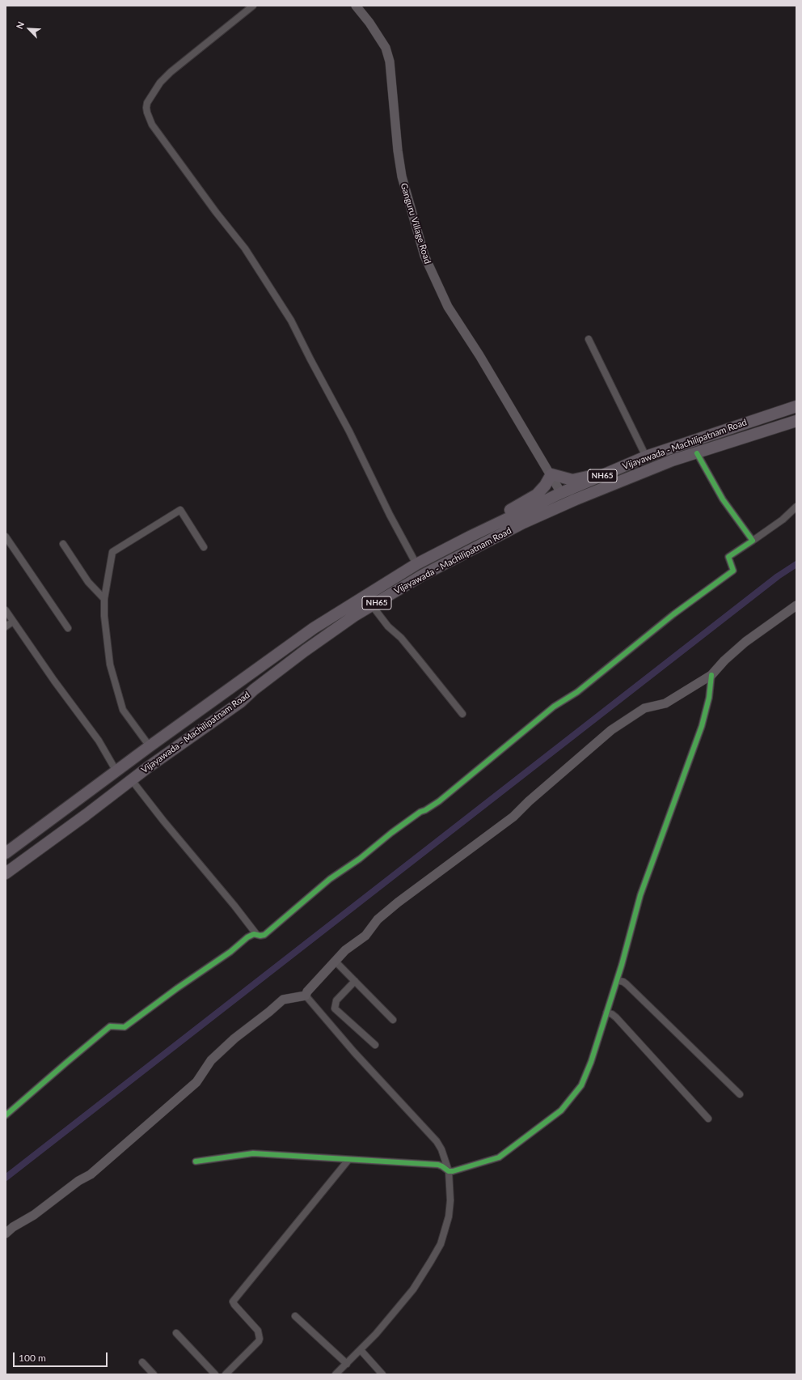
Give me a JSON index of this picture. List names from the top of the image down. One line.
{"streets":{"highway":["Vijayawada - Machilipatnam Road","NH65"],"street":["Ganguru Village Road"]},"crossings":[["Ganguru Village Road","Vijayawada - Machilipatnam Road"]],"scale_bar":"100 m","north":"top left"}
